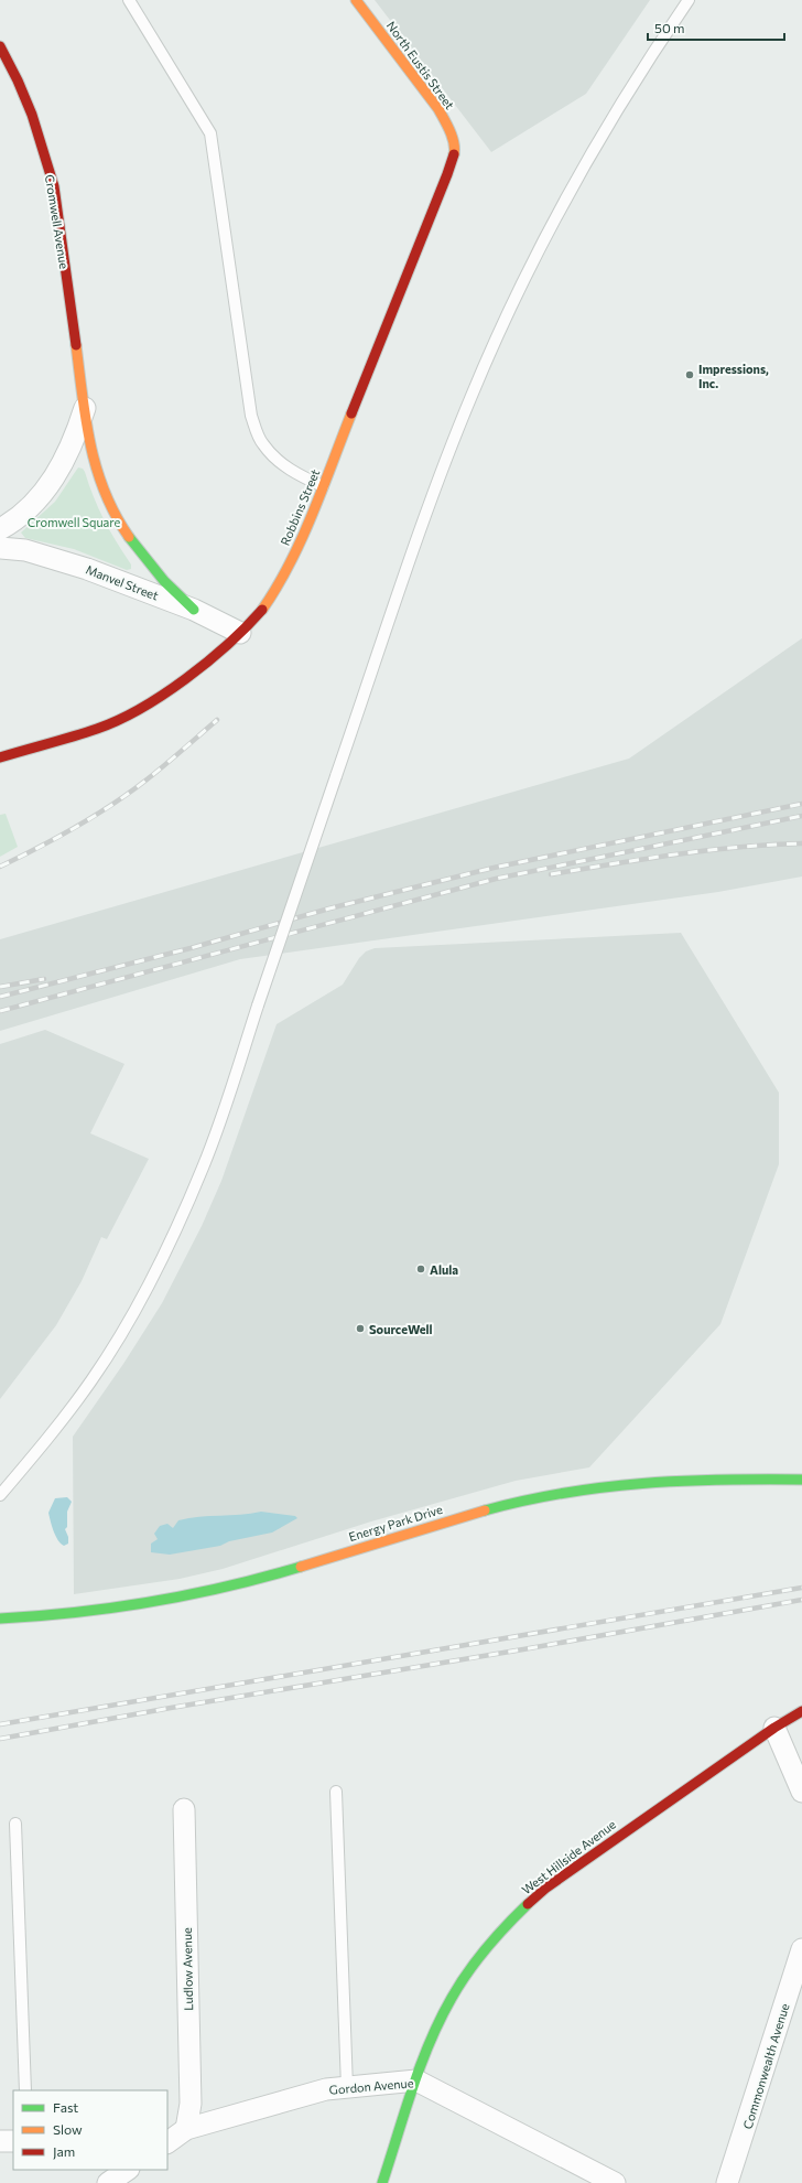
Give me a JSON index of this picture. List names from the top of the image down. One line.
{"streets":{"street":["North Eustis Street","Cromwell Avenue","Robbins Street","Manvel Street","Energy Park Drive","West Hillside Avenue","Ludlow Avenue","Commonwealth Avenue","Gordon Avenue"]},"crossings":[["North Eustis Street","Robbins Street"],["Cromwell Avenue","Manvel Street"],["Robbins Street","Manvel Street"],["West Hillside Avenue","Gordon Avenue"],["Ludlow Avenue","Gordon Avenue"]],"parks":["Cromwell Square"],"places":["Impressions, Inc.","Alula","SourceWell"],"legend":["Fast","Slow","Jam"],"scale_bar":"50 m"}
